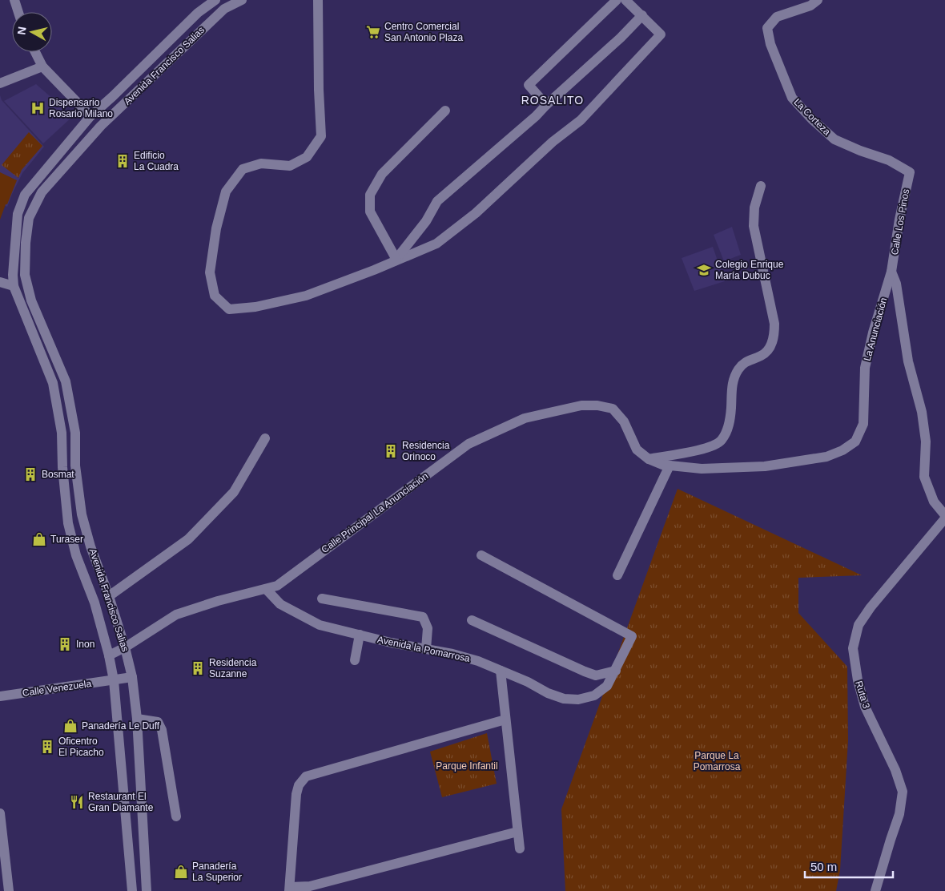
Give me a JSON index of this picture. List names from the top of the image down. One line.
{"streets":{"street":["Avenida Francisco Salias","La Corteza","Calle Los Pinos","La Anunciación","Calle Principal La Anunciación","Avenida la Pomarrosa","Calle Venezuela","Ruta 3"]},"crossings":[["Avenida Francisco Salias","Calle Principal La Anunciación"],["Avenida Francisco Salias","Calle Venezuela"],["La Corteza","Calle Los Pinos"],["Calle Los Pinos","La Anunciación"],["La Anunciación","Calle Principal La Anunciación"],["Calle Principal La Anunciación","Avenida la Pomarrosa"]],"districts":["ROSALITO"],"parks":["Parque La Pomarrosa","Parque Infantil"],"places":{"supermarket":["Centro Comercial San Antonio Plaza"],"hospital":["Dispensario Rosario Milano"],"building":["Edificio La Cuadra","Residencia Orinoco","Bosmat","Inon","Residencia Suzanne","Oficentro El Picacho"],"school or university":["Colegio Enrique María Dubuc"],"shop":["Turaser","Panadería Le Duff","Panadería La Superior"],"restaurant":["Restaurant El Gran Diamante"]},"scale_bar":"50 m","north":"left"}
